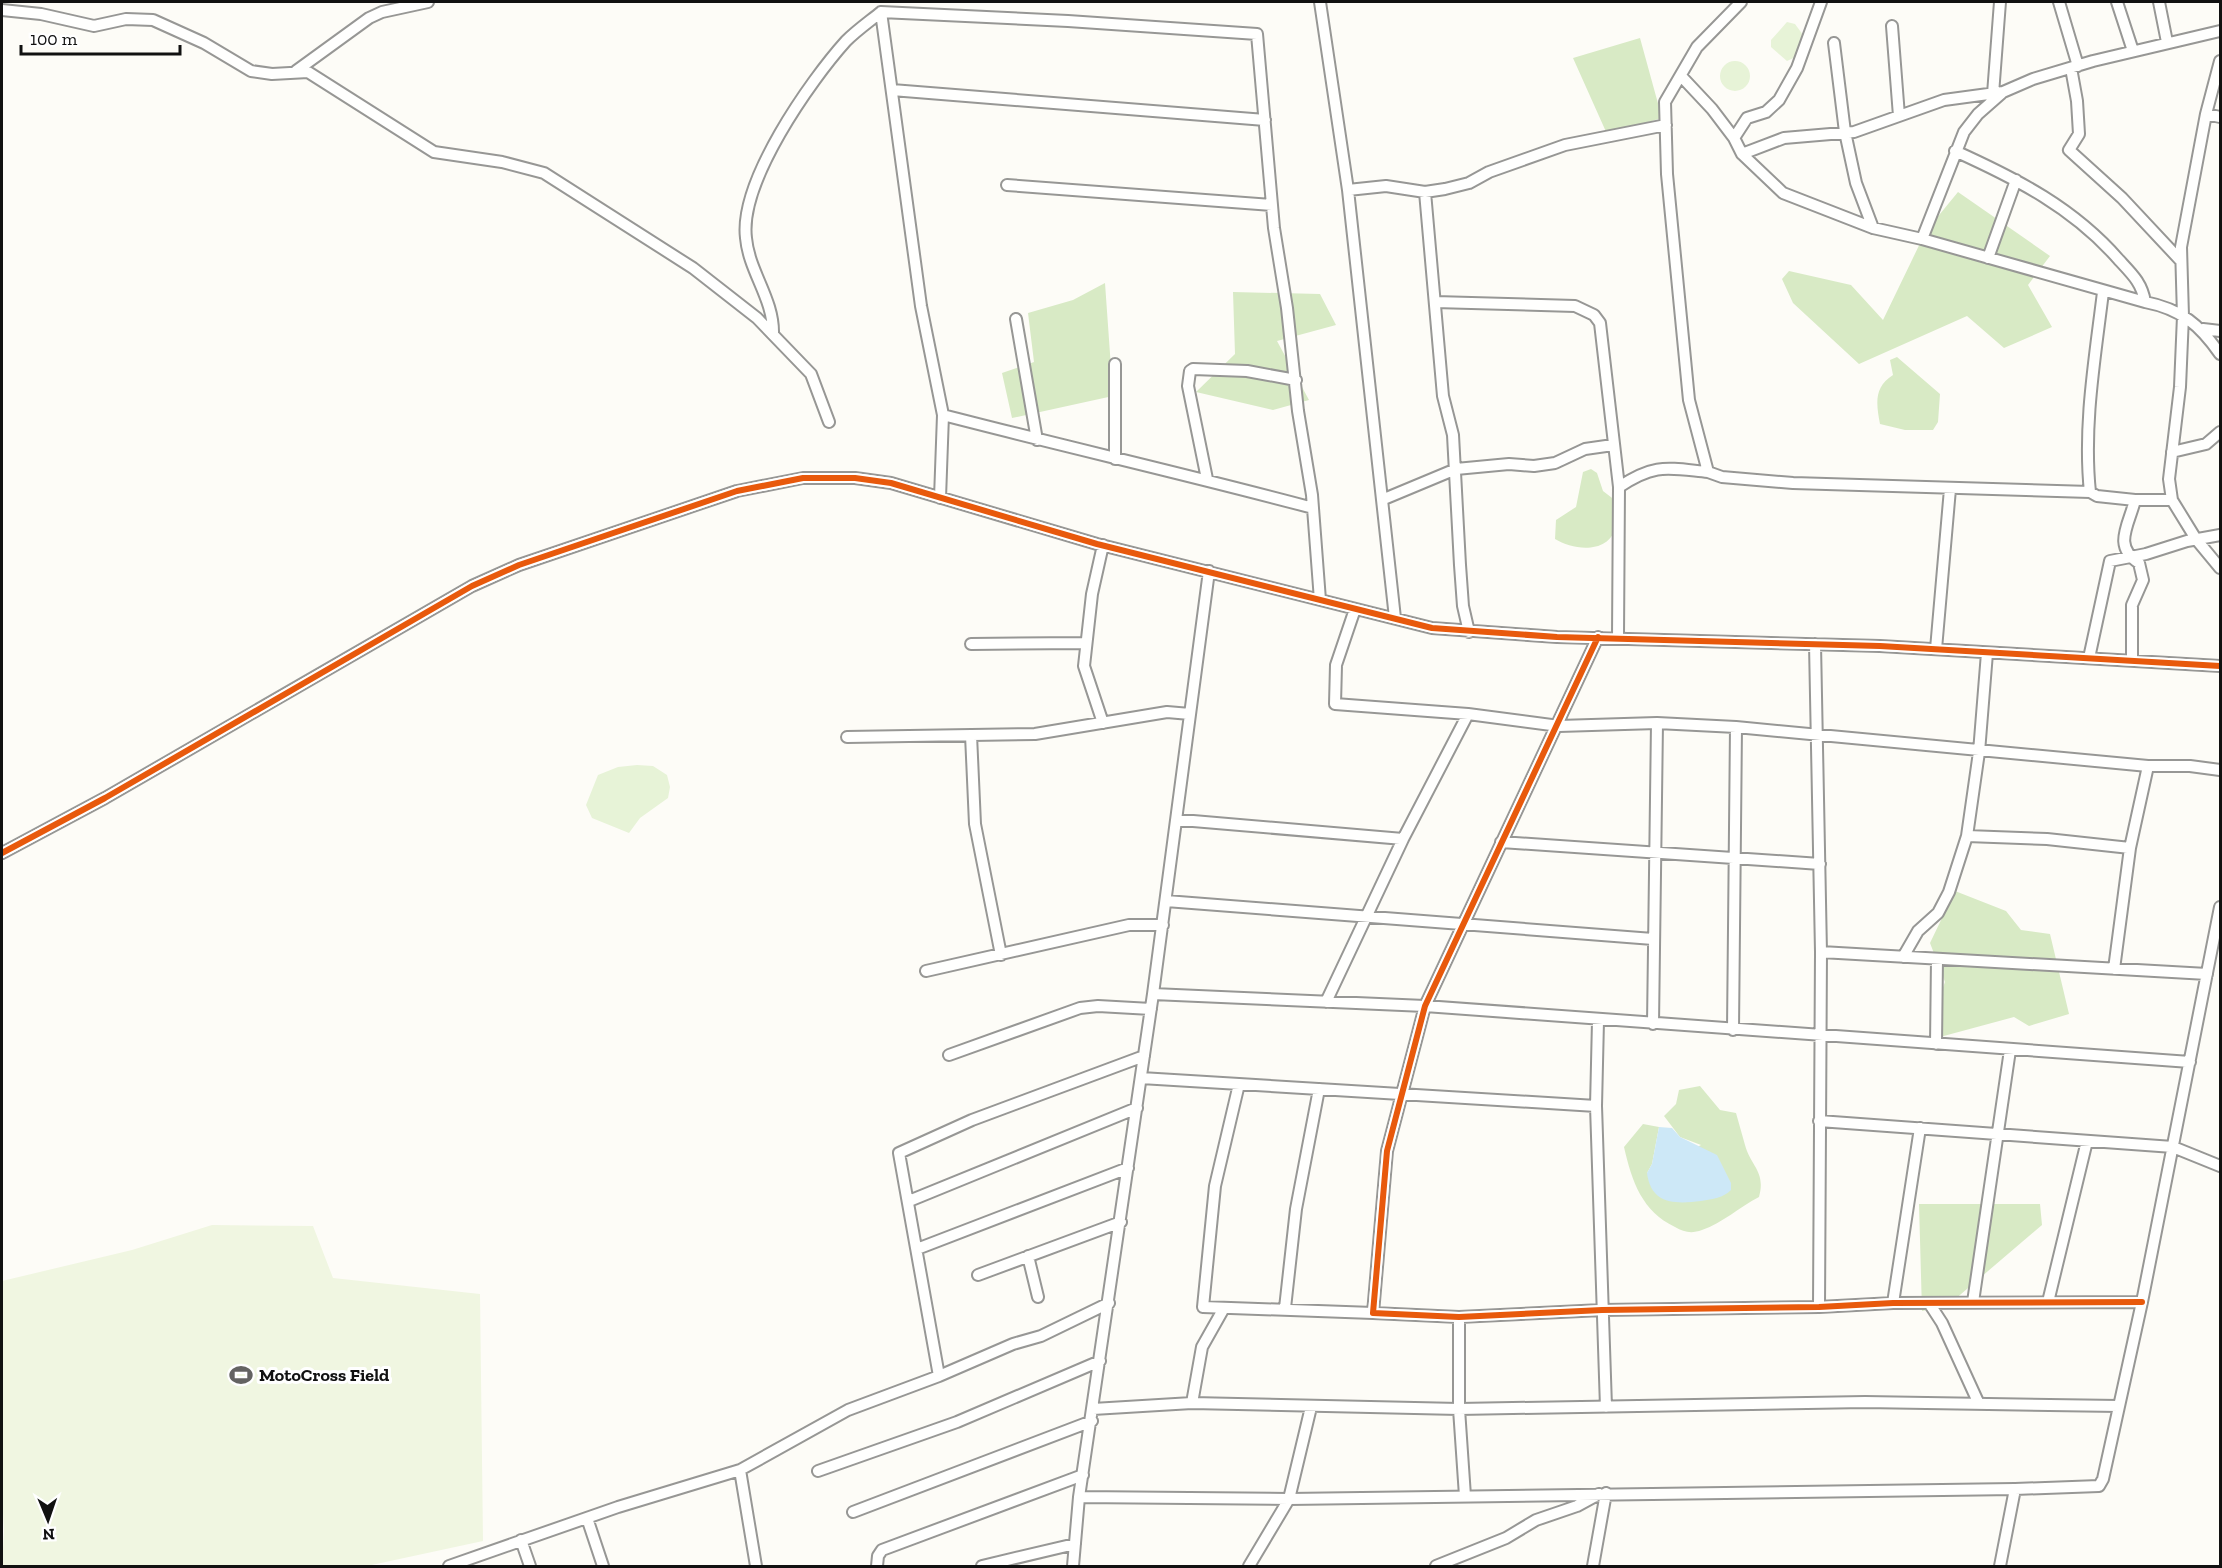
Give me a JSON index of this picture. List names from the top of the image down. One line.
{"places":{"sports":["MotoCross Field"]},"scale_bar":"100 m","north":"bottom"}
